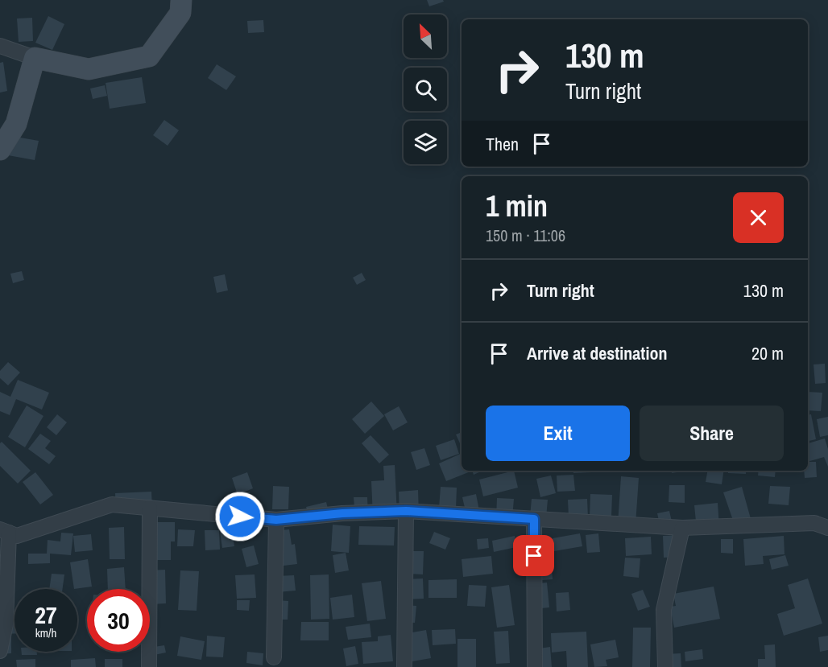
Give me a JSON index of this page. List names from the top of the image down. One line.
{"north":"top left","page":{"turn":["130 m","Turn right"],"then":"Then","heading":["1 min","150 m · 11:06"],"list":[{"name":"Turn right","value":"130 m"},{"name":"Arrive at destination","value":"20 m"}],"buttons":["Exit","Share"],"speed":"27 km/h","limit":"30"}}
